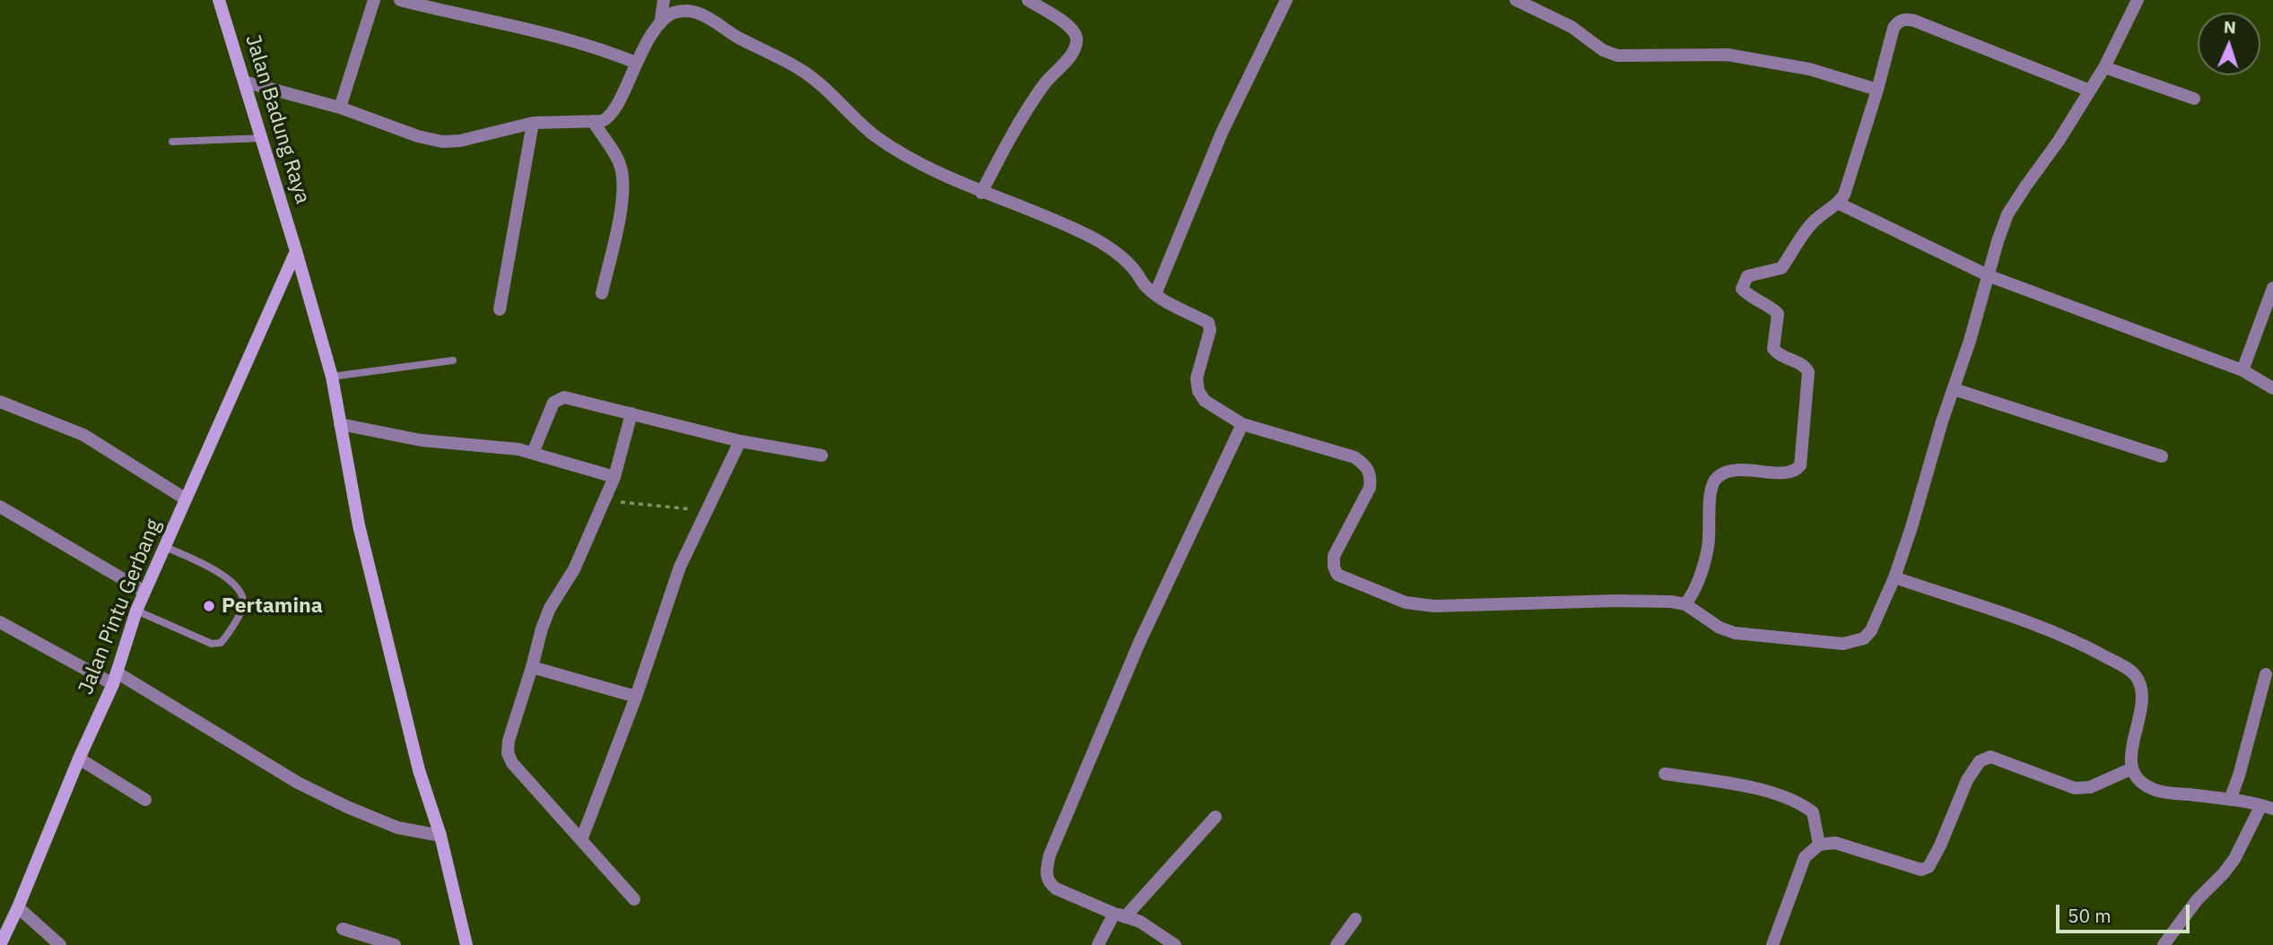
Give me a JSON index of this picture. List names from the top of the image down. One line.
{"streets":{"main road":["Jalan Badung Raya","Jalan Pintu Gerbang"]},"crossings":[["Jalan Badung Raya","Jalan Pintu Gerbang"]],"places":["Pertamina"],"scale_bar":"50 m","north":"top"}
